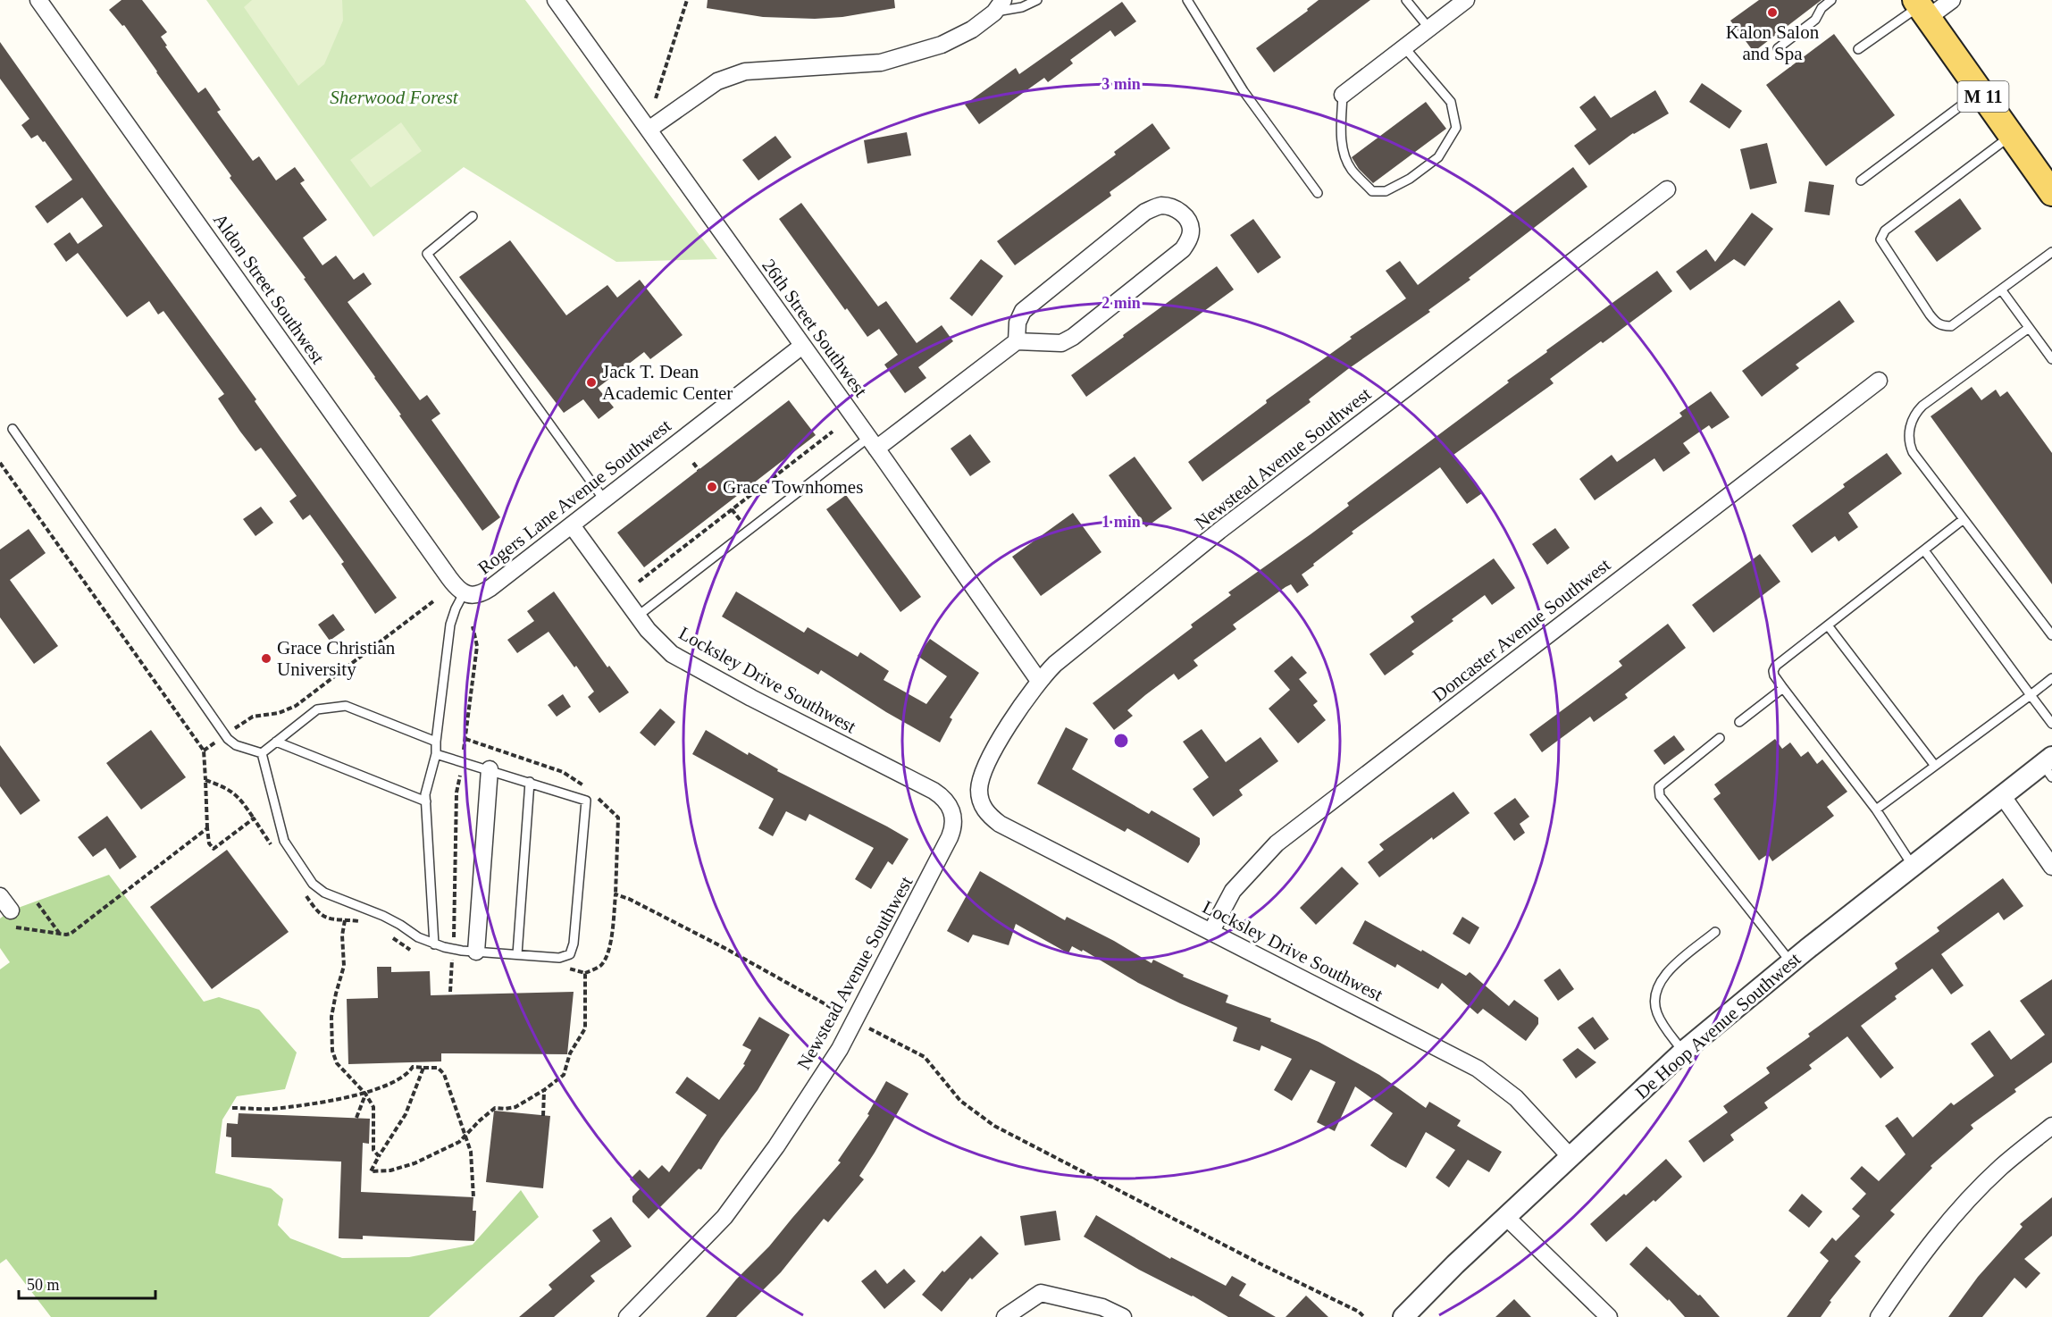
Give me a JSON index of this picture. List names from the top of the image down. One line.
{"streets":{"main road":["M 11"],"street":["Aldon Street Southwest","26th Street Southwest","Newstead Avenue Southwest","Rogers Lane Avenue Southwest","Doncaster Avenue Southwest","Locksley Drive Southwest","De Hoop Avenue Southwest"]},"crossings":[["Aldon Street Southwest","Rogers Lane Avenue Southwest"],["26th Street Southwest","Newstead Avenue Southwest"],["26th Street Southwest","Rogers Lane Avenue Southwest"],["Newstead Avenue Southwest","Locksley Drive Southwest"],["Rogers Lane Avenue Southwest","Locksley Drive Southwest"],["Doncaster Avenue Southwest","Locksley Drive Southwest"],["Locksley Drive Southwest","De Hoop Avenue Southwest"]],"parks":["Sherwood Forest"],"places":["Kalon Salon and Spa","Jack T. Dean Academic Center","Grace Townhomes","Grace Christian University"],"scale_bar":"50 m","rings":["3 min","2 min","1 min"]}
